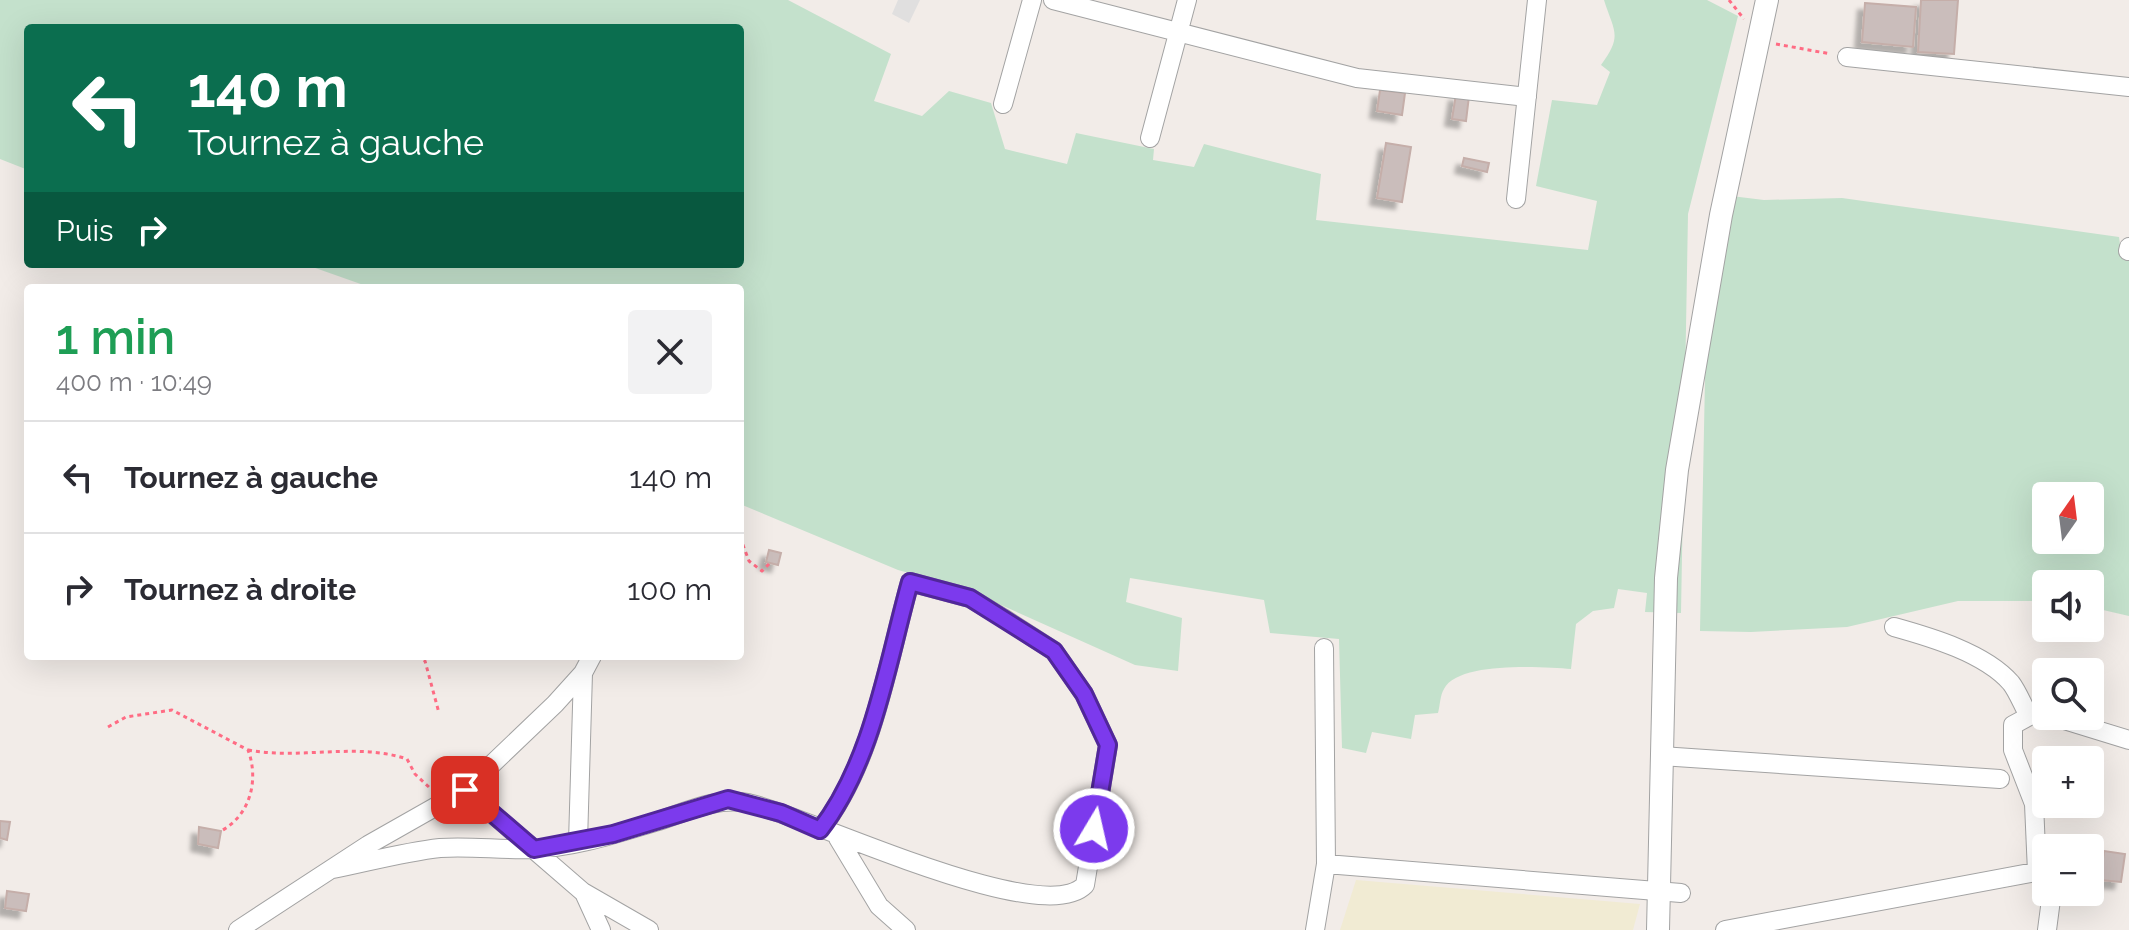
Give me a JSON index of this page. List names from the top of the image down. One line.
{"north":"top","page":{"turn":["140 m","Tournez à gauche"],"then":"Puis","heading":["1 min","400 m · 10:49"],"list":[{"name":"Tournez à gauche","value":"140 m"},{"name":"Tournez à droite","value":"100 m"}],"map_buttons":["+","−"]}}
